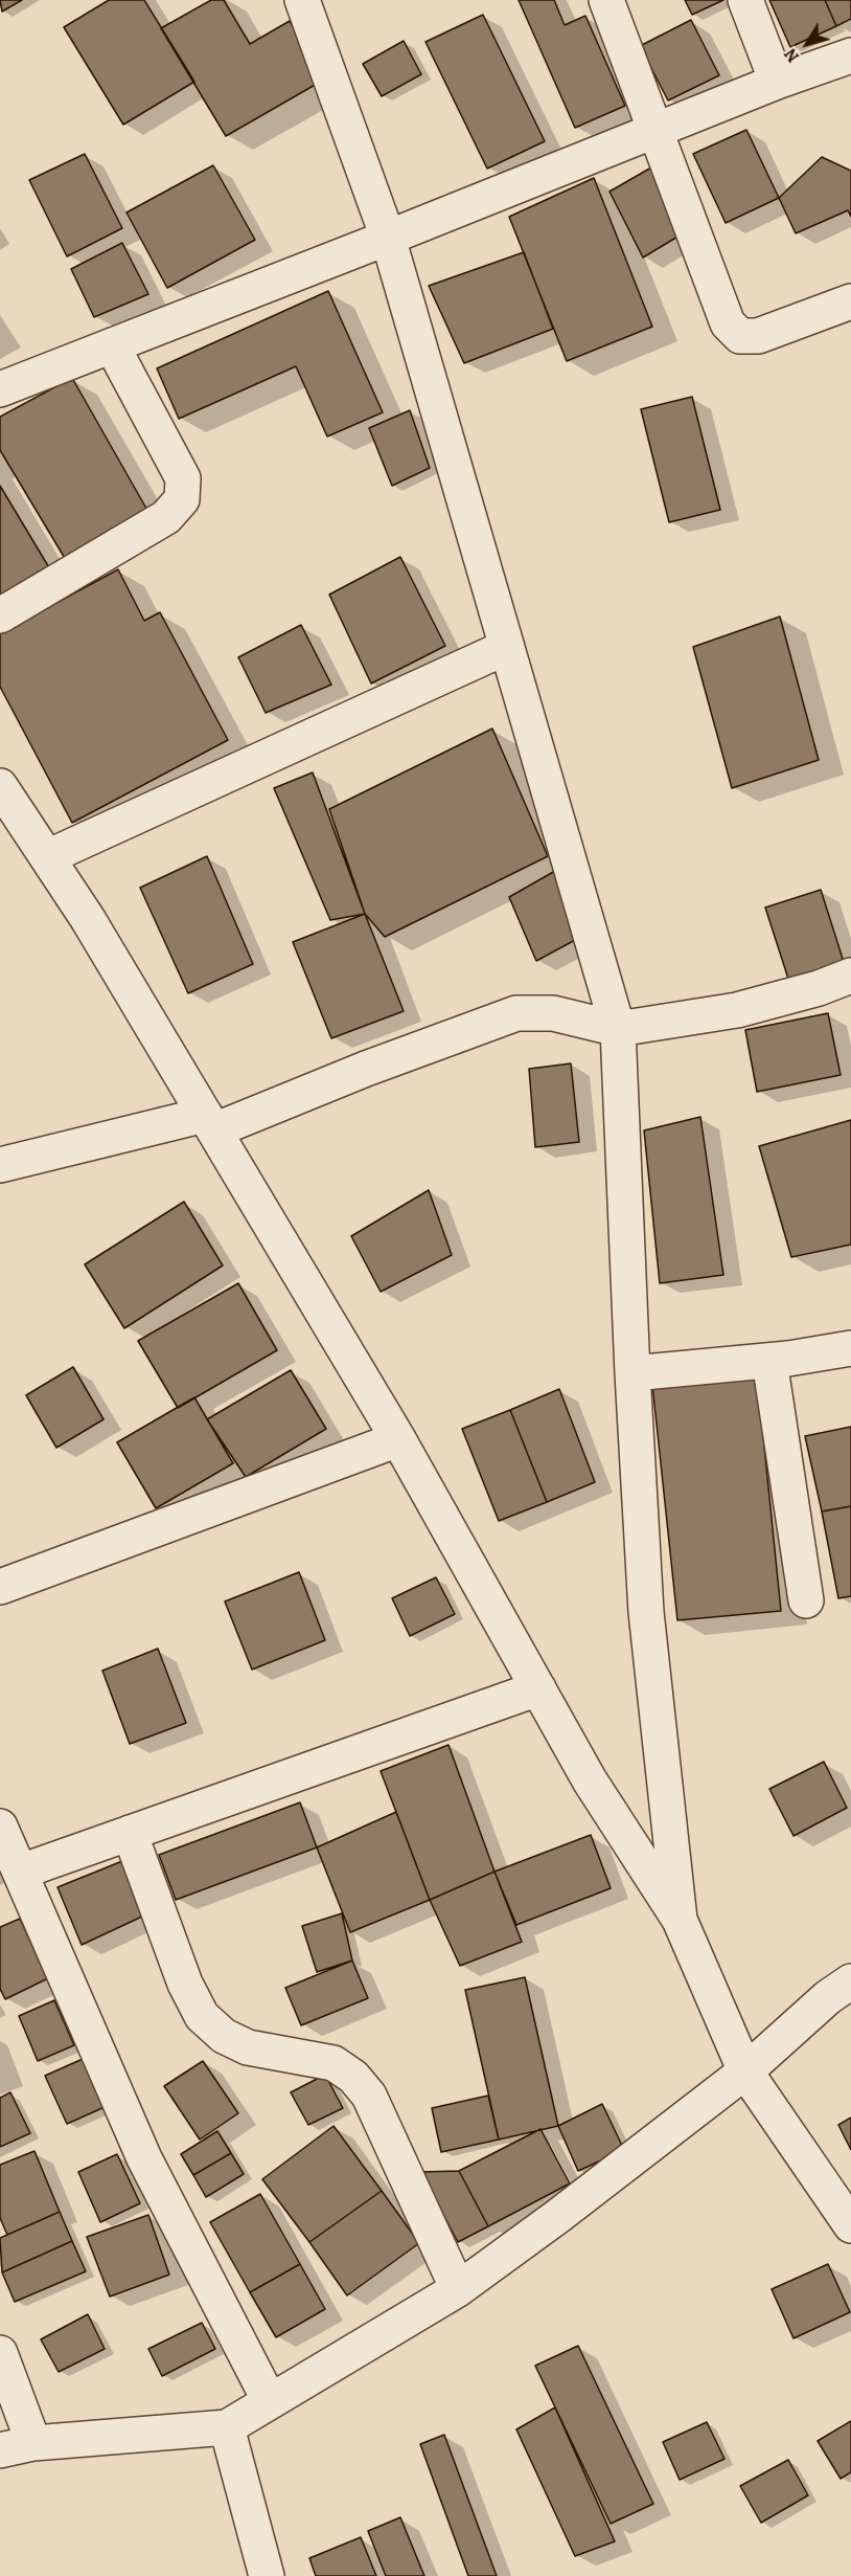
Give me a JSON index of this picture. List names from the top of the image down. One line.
{"north":"bottom left"}
